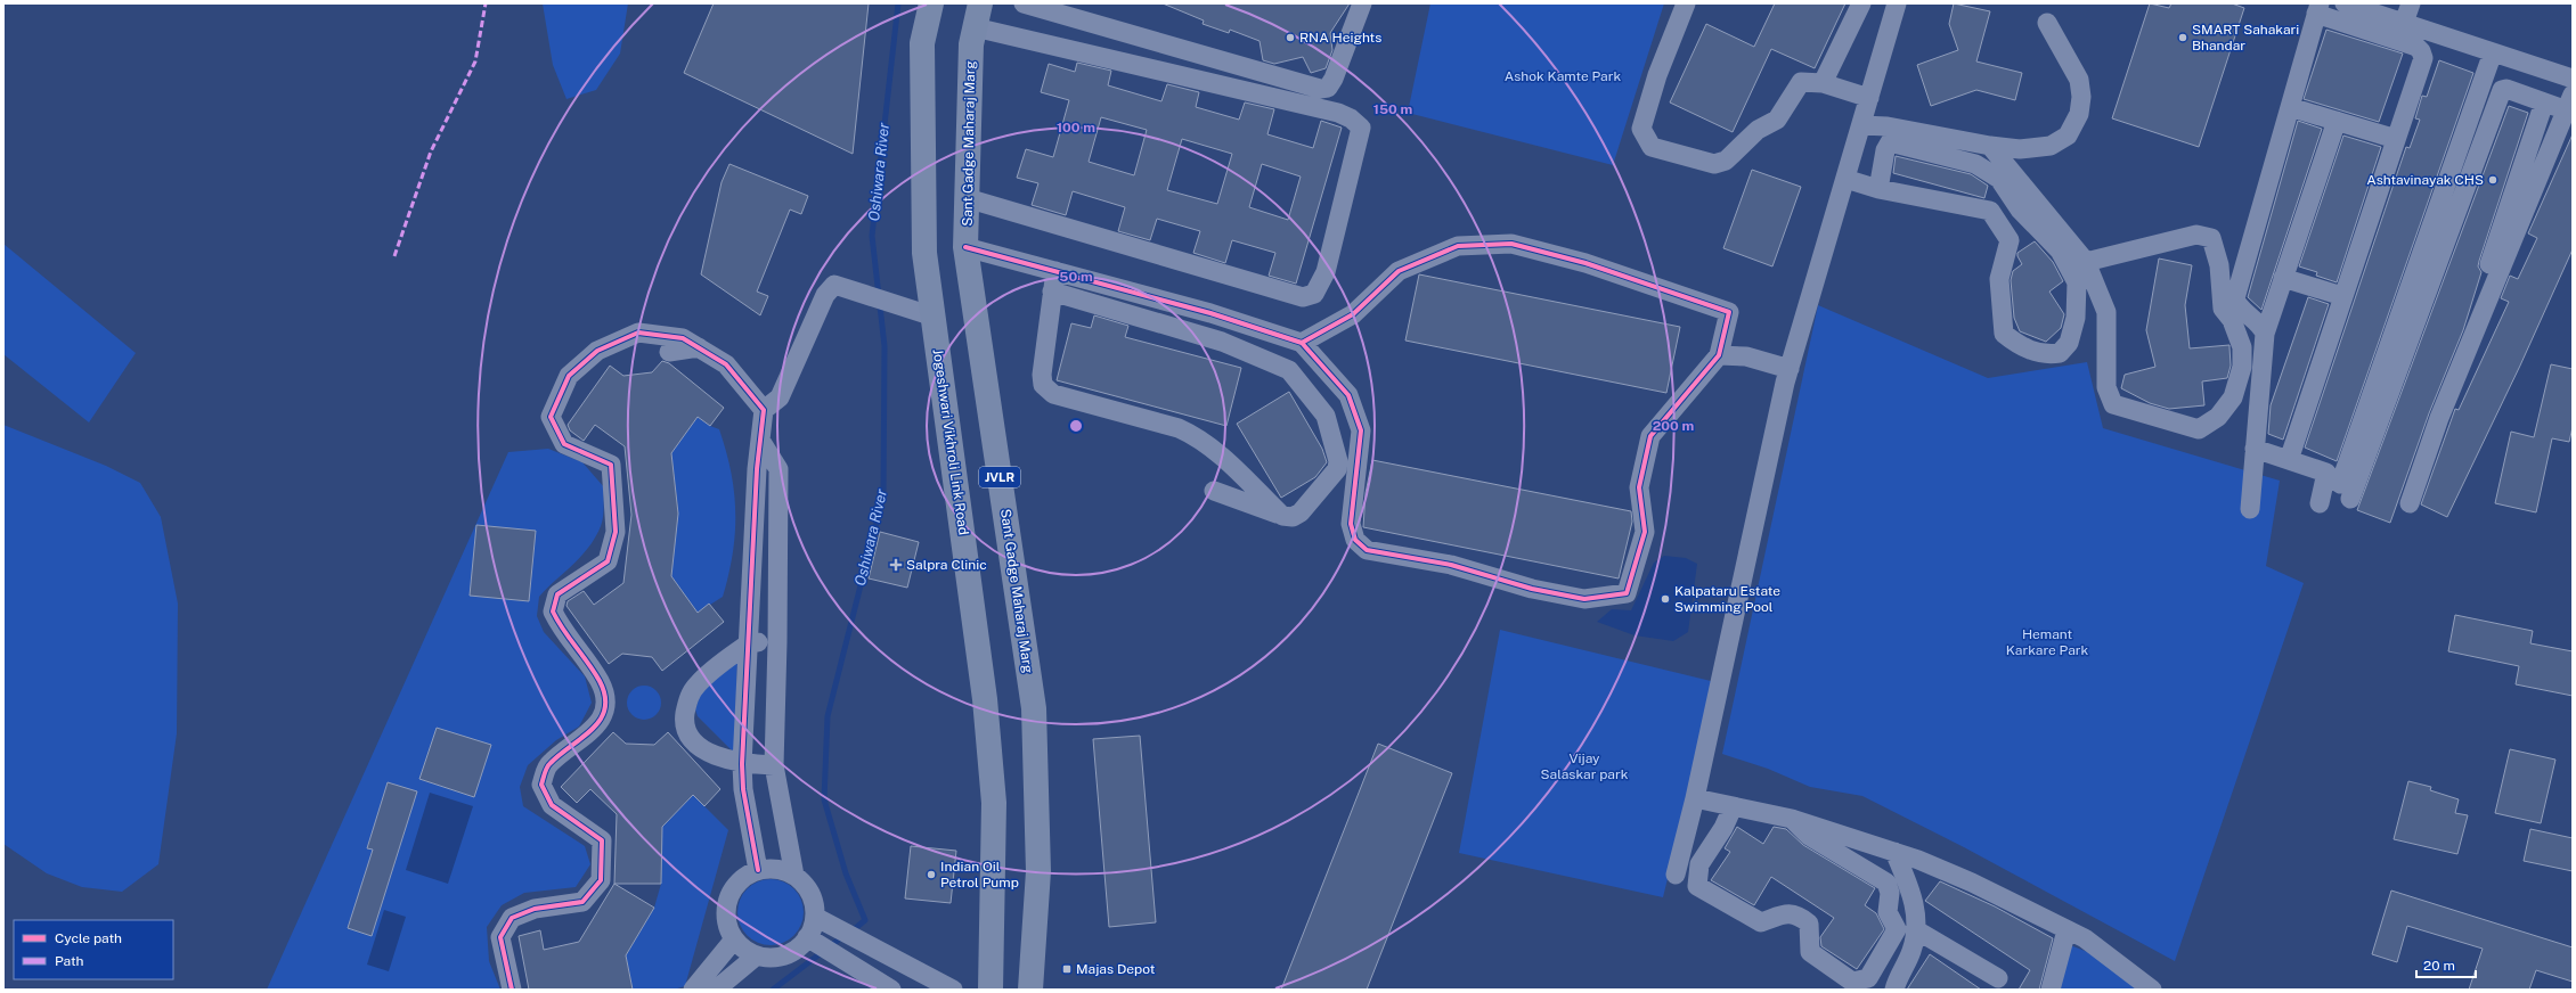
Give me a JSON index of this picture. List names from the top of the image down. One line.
{"streets":{"main road":["Sant Gadge Maharaj Marg","Jogeshwari Vikhroli Link Road","JVLR"]},"water":["Oshiwara River"],"parks":["Ashok Kamte Park","Hemant Karkare Park","Vijay Salaskar park"],"places":{"other":["RNA Heights","SMART Sahakari Bhandar","Ashtavinayak CHS","Kalpataru Estate Swimming Pool","Indian Oil Petrol Pump"],"health":["Salpra Clinic"],"transit":["Majas Depot"]},"legend":["Cycle path","Path"],"scale_bar":"20 m","rings":["150 m","100 m","50 m","200 m"]}
